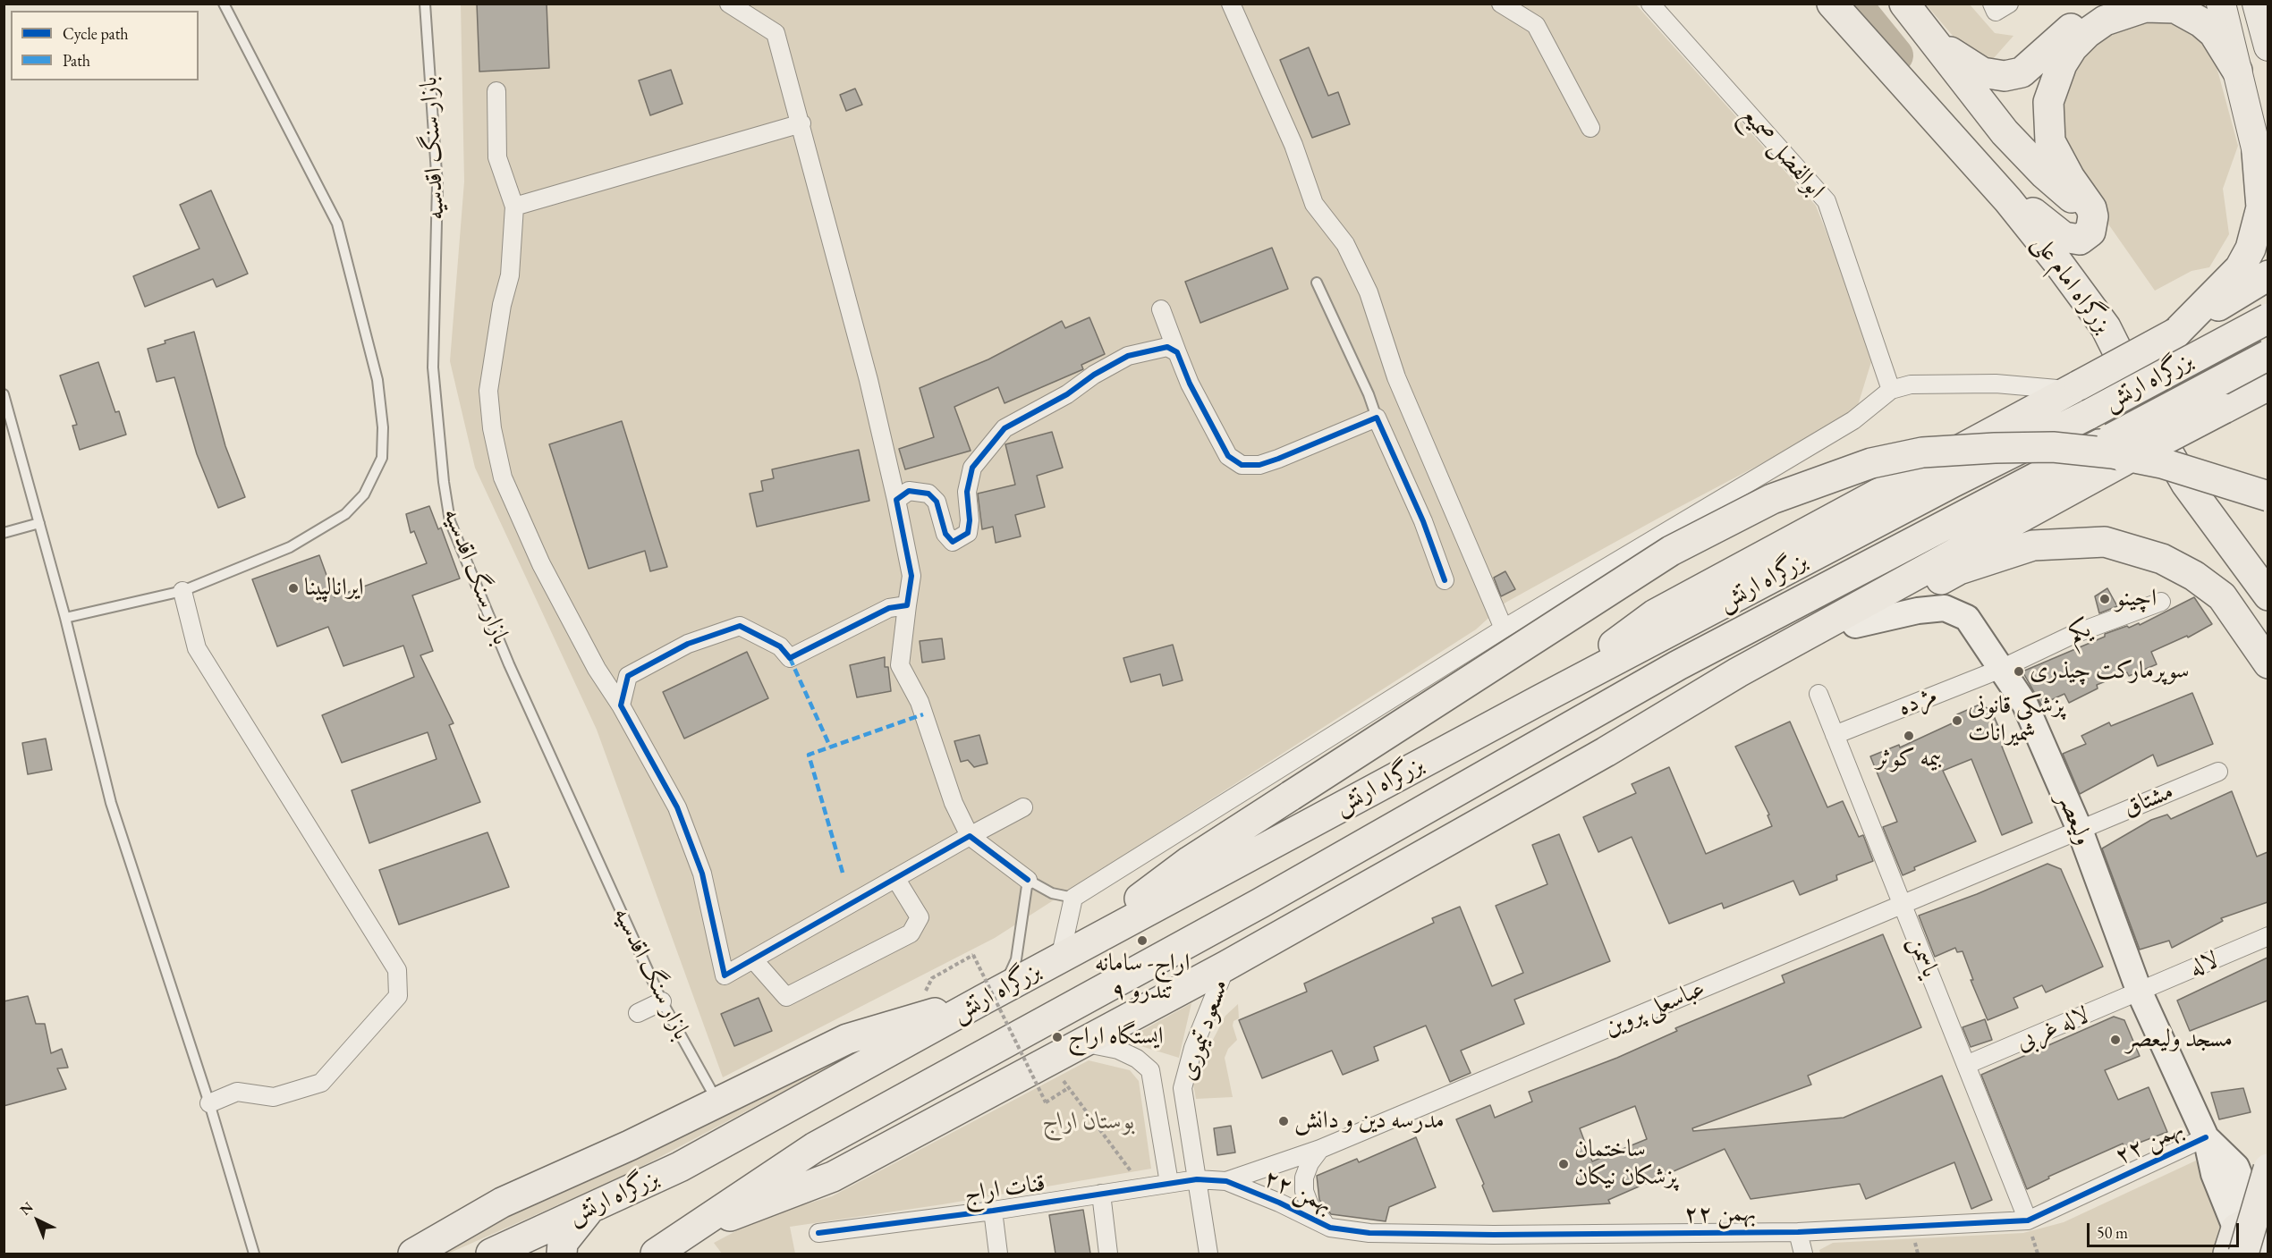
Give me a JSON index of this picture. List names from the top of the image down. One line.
{"streets":{"highway":["بزرگراه امام علی","بزرگراه ارتش"],"main road":["ولیعصر"],"street":["ابوالفضل صمیع","یکم","مژده","مشتاق","یاسمن","لاله","عباسعلی پروین","لاله غربی","مسعود تیموری","۲۲ بهمن","قنات اراج"],"lane":["بازار سنگ اقدسیه"]},"crossings":[["یکم","مژده"],["یکم","ولیعصر"],["مژده","ولیعصر"],["مژده","یاسمن"],["مشتاق","ولیعصر"],["مشتاق","عباسعلی پروین"],["ولیعصر","لاله"],["ولیعصر","عباسعلی پروین"],["ولیعصر","لاله غربی"],["ولیعصر","۲۲ بهمن"],["یاسمن","عباسعلی پروین"],["یاسمن","لاله غربی"],["یاسمن","۲۲ بهمن"],["لاله","لاله غربی"],["عباسعلی پروین","۲۲ بهمن"],["عباسعلی پروین","قنات اراج"],["مسعود تیموری","قنات اراج"],["۲۲ بهمن","قنات اراج"]],"parks":["بوستان اراج"],"places":["ایرانالپینا","اچینو","سوپرمارکت چیذری","پزشکی قانونی شمیرانات","بیمه کوثر","اراج- سامانه ۹ تندرو","ایستگاه اراج","مسجد ولیعصر","مدرسه دین و دانش","ساختمان پزشکان نیکان"],"legend":["Cycle path","Path"],"scale_bar":"50 m","north":"top left"}
